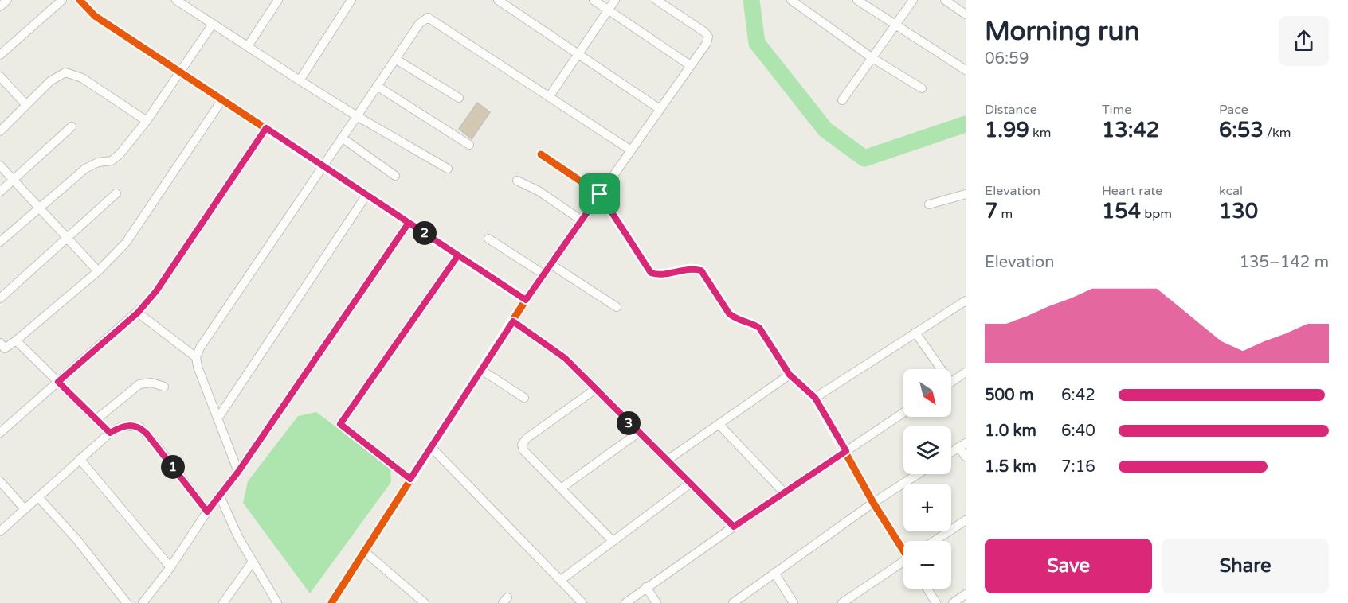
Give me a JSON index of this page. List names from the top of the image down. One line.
{"north":"bottom right","page":{"heading":["Morning run","06:59"],"stats":[["Distance","1.99 km"],["Time","13:42"],["Pace","6:53 /km"],["Elevation","7 m"],["Heart rate","154 bpm"],["kcal","130"]],"pins":["2","3","1"],"chart":["Elevation","135–142 m"],"map_buttons":["+","−"],"list":[{"name":"500 m","note":"6:42"},{"name":"1.0 km","note":"6:40"},{"name":"1.5 km","note":"7:16"}],"buttons":["Save","Share"]}}
